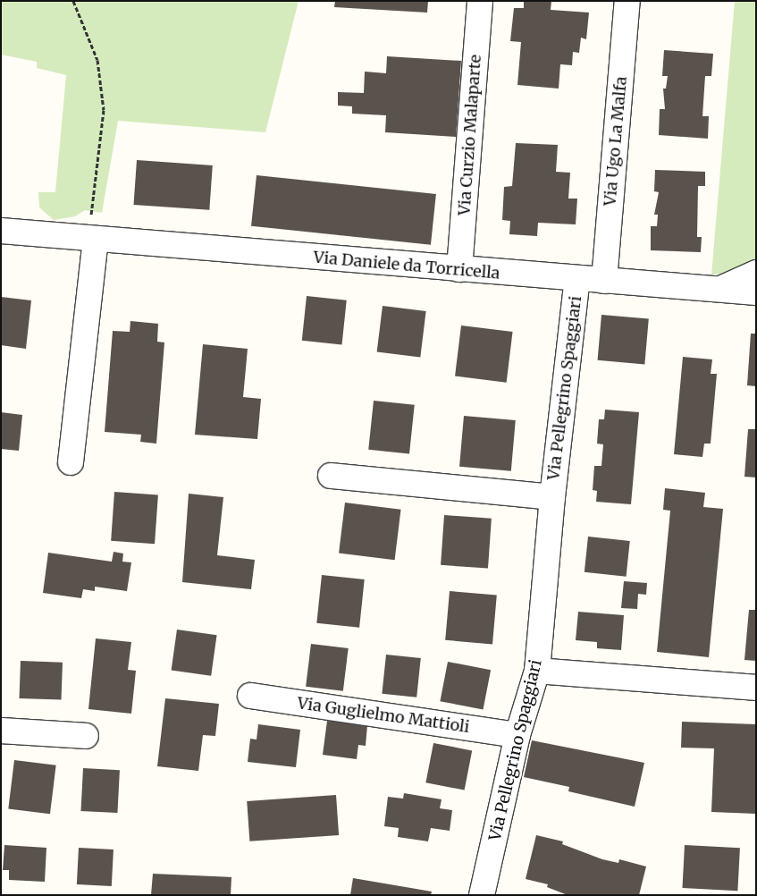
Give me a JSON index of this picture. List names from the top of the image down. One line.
{"streets":{"street":["Via Curzio Malaparte","Via Ugo La Malfa","Via Daniele da Torricella","Via Pellegrino Spaggiari","Via Guglielmo Mattioli"]},"crossings":[["Via Curzio Malaparte","Via Daniele da Torricella"],["Via Ugo La Malfa","Via Daniele da Torricella"],["Via Daniele da Torricella","Via Pellegrino Spaggiari"],["Via Pellegrino Spaggiari","Via Guglielmo Mattioli"]]}
